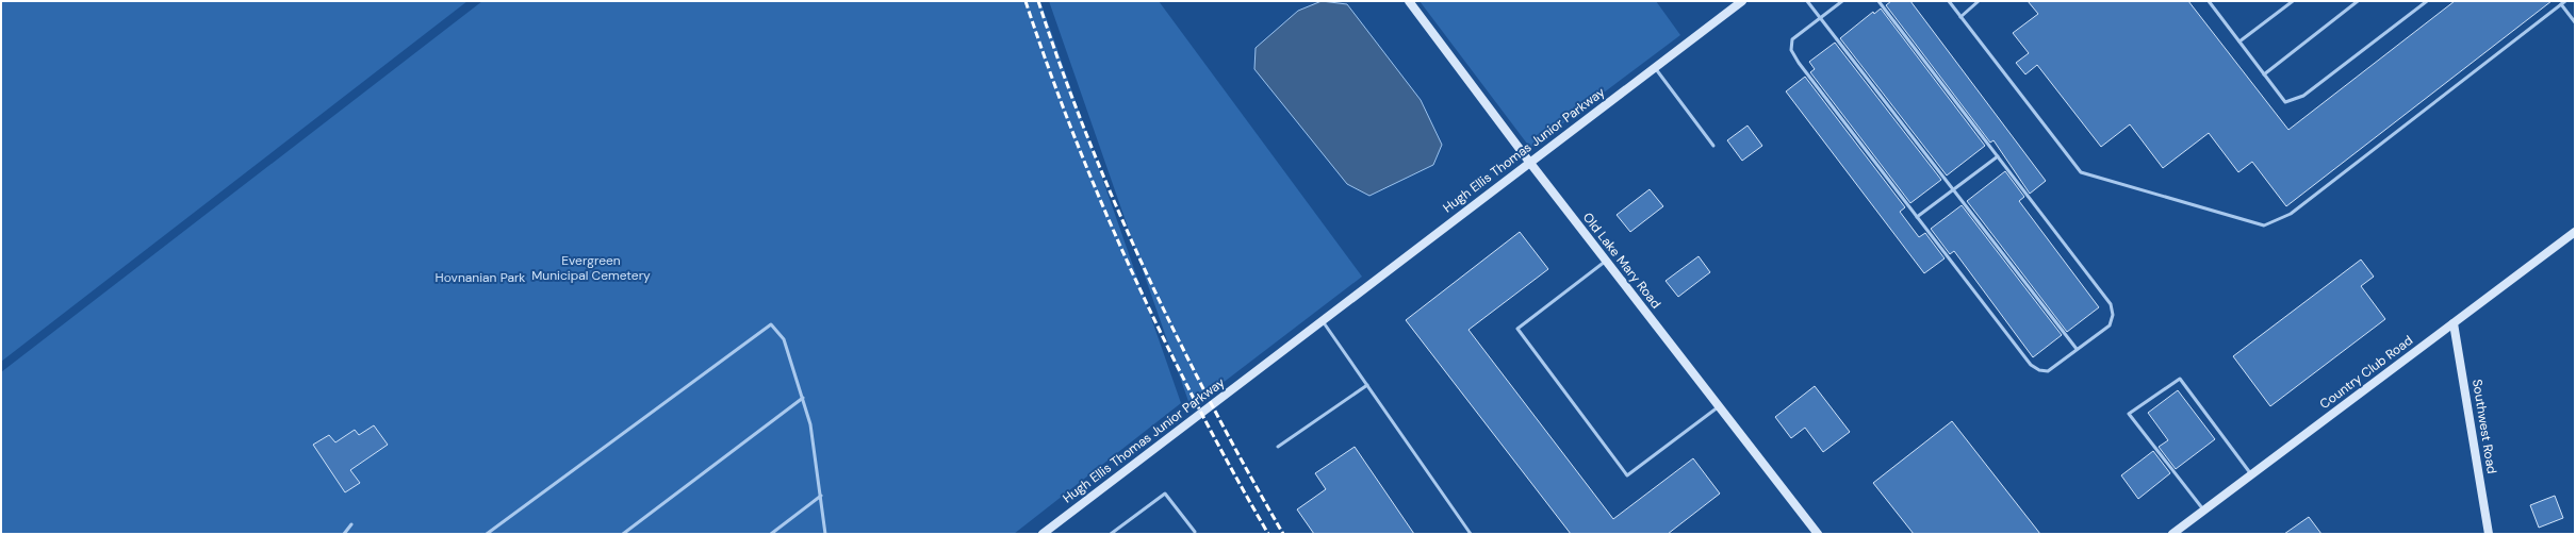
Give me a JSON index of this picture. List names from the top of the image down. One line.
{"streets":{"street":["Hugh Ellis Thomas Junior Parkway","Old Lake Mary Road","Country Club Road","Southwest Road"]},"crossings":[["Hugh Ellis Thomas Junior Parkway","Old Lake Mary Road"],["Country Club Road","Southwest Road"]],"parks":["Evergreen Municipal Cemetery","Hovnanian Park"]}
